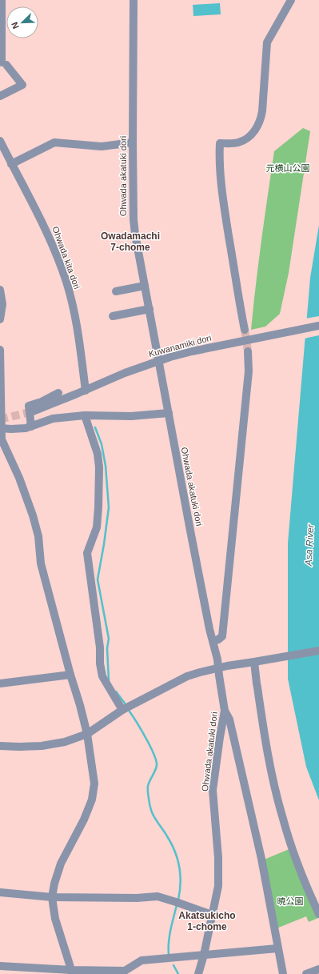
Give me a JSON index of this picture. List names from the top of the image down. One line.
{"streets":{"street":["Ohwada akatuki dori","Ohwada kita dori","Kuwanamiki dori"]},"crossings":[["Ohwada akatuki dori","Kuwanamiki dori"],["Ohwada kita dori","Kuwanamiki dori"]],"districts":["Owadamachi 7-chome","Akatsukicho 1-chome"],"water":["Asa River"],"parks":["元横山公園","暁公園"],"north":"bottom left"}
